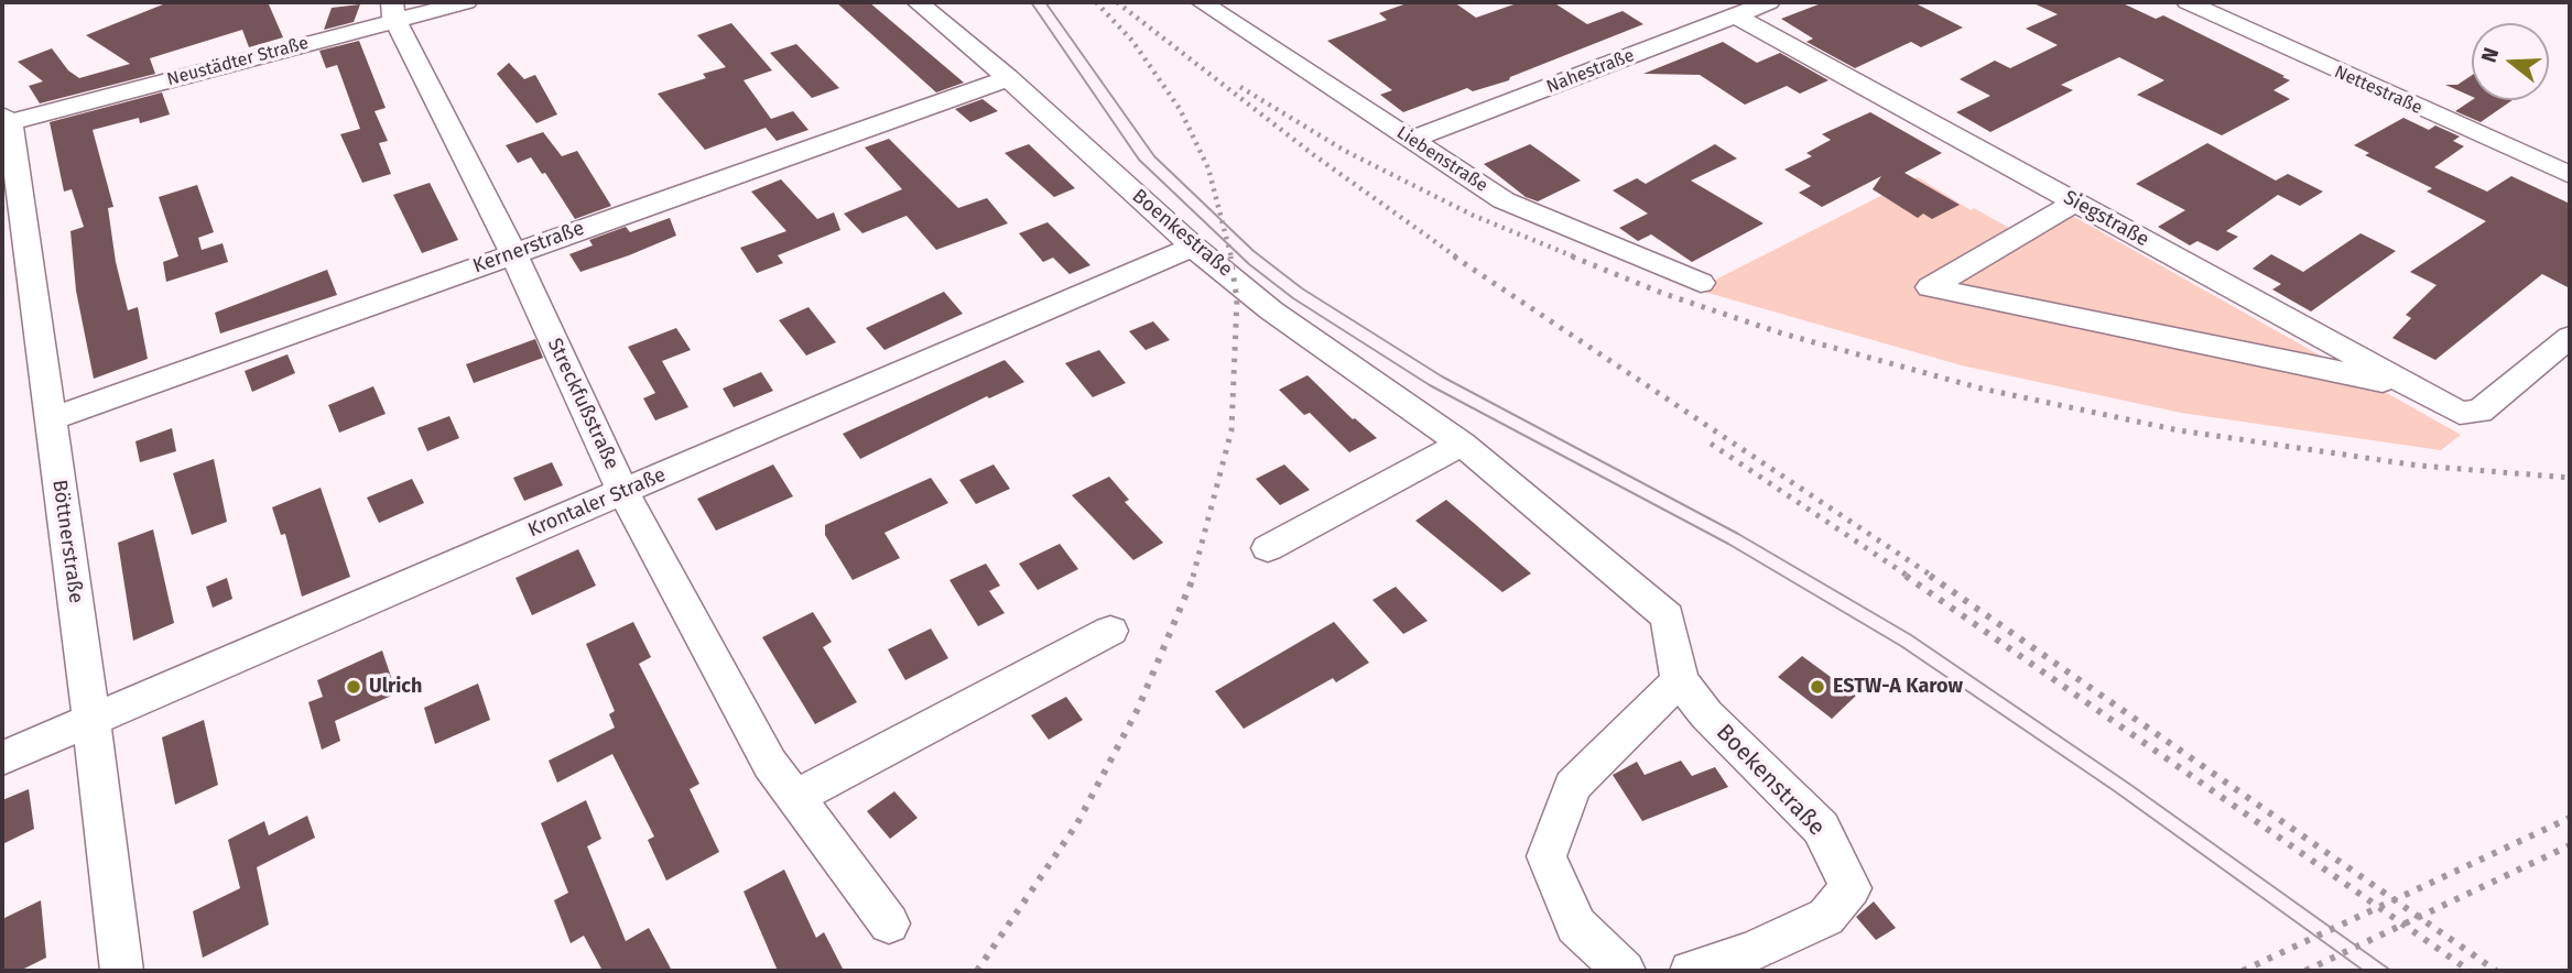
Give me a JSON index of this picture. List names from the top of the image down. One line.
{"streets":{"street":["Neustädter Straße","Nahestraße","Nettestraße","Liebenstraße","Siegstraße","Boenkestraße","Kernerstraße","Streckfußstraße","Krontaler Straße","Böttnerstraße","Boekenstraße"]},"crossings":[["Neustädter Straße","Streckfußstraße"],["Neustädter Straße","Böttnerstraße"],["Nahestraße","Liebenstraße"],["Nahestraße","Siegstraße"],["Boenkestraße","Kernerstraße"],["Boenkestraße","Krontaler Straße"],["Boenkestraße","Boekenstraße"],["Kernerstraße","Streckfußstraße"],["Kernerstraße","Böttnerstraße"],["Streckfußstraße","Krontaler Straße"],["Krontaler Straße","Böttnerstraße"]],"places":["Ulrich","ESTW-A Karow"],"north":"left"}
